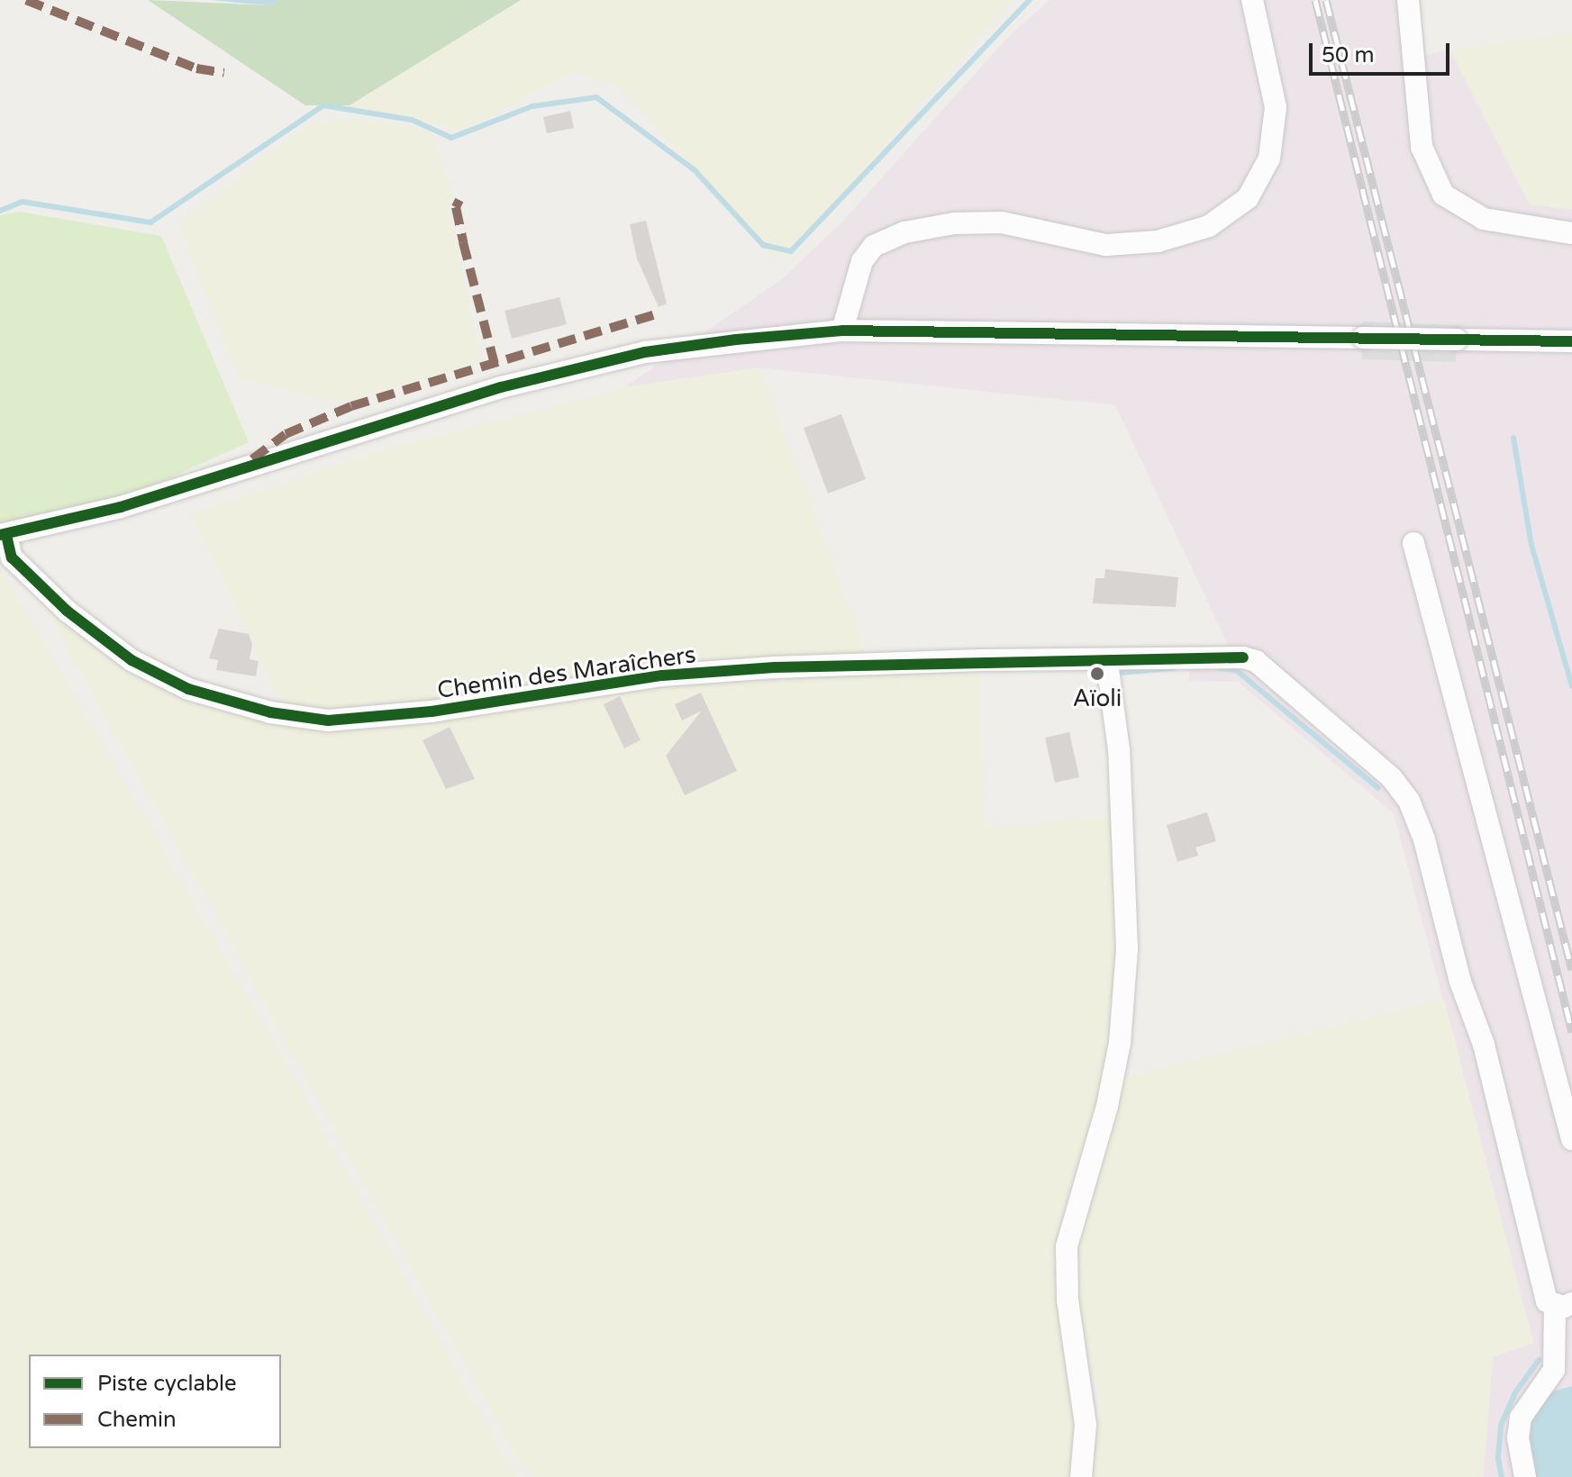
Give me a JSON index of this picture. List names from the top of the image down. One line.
{"streets":{"street":["Chemin des Maraîchers"]},"places":["Aïoli"],"legend":["Piste cyclable","Chemin"],"scale_bar":"50 m"}
